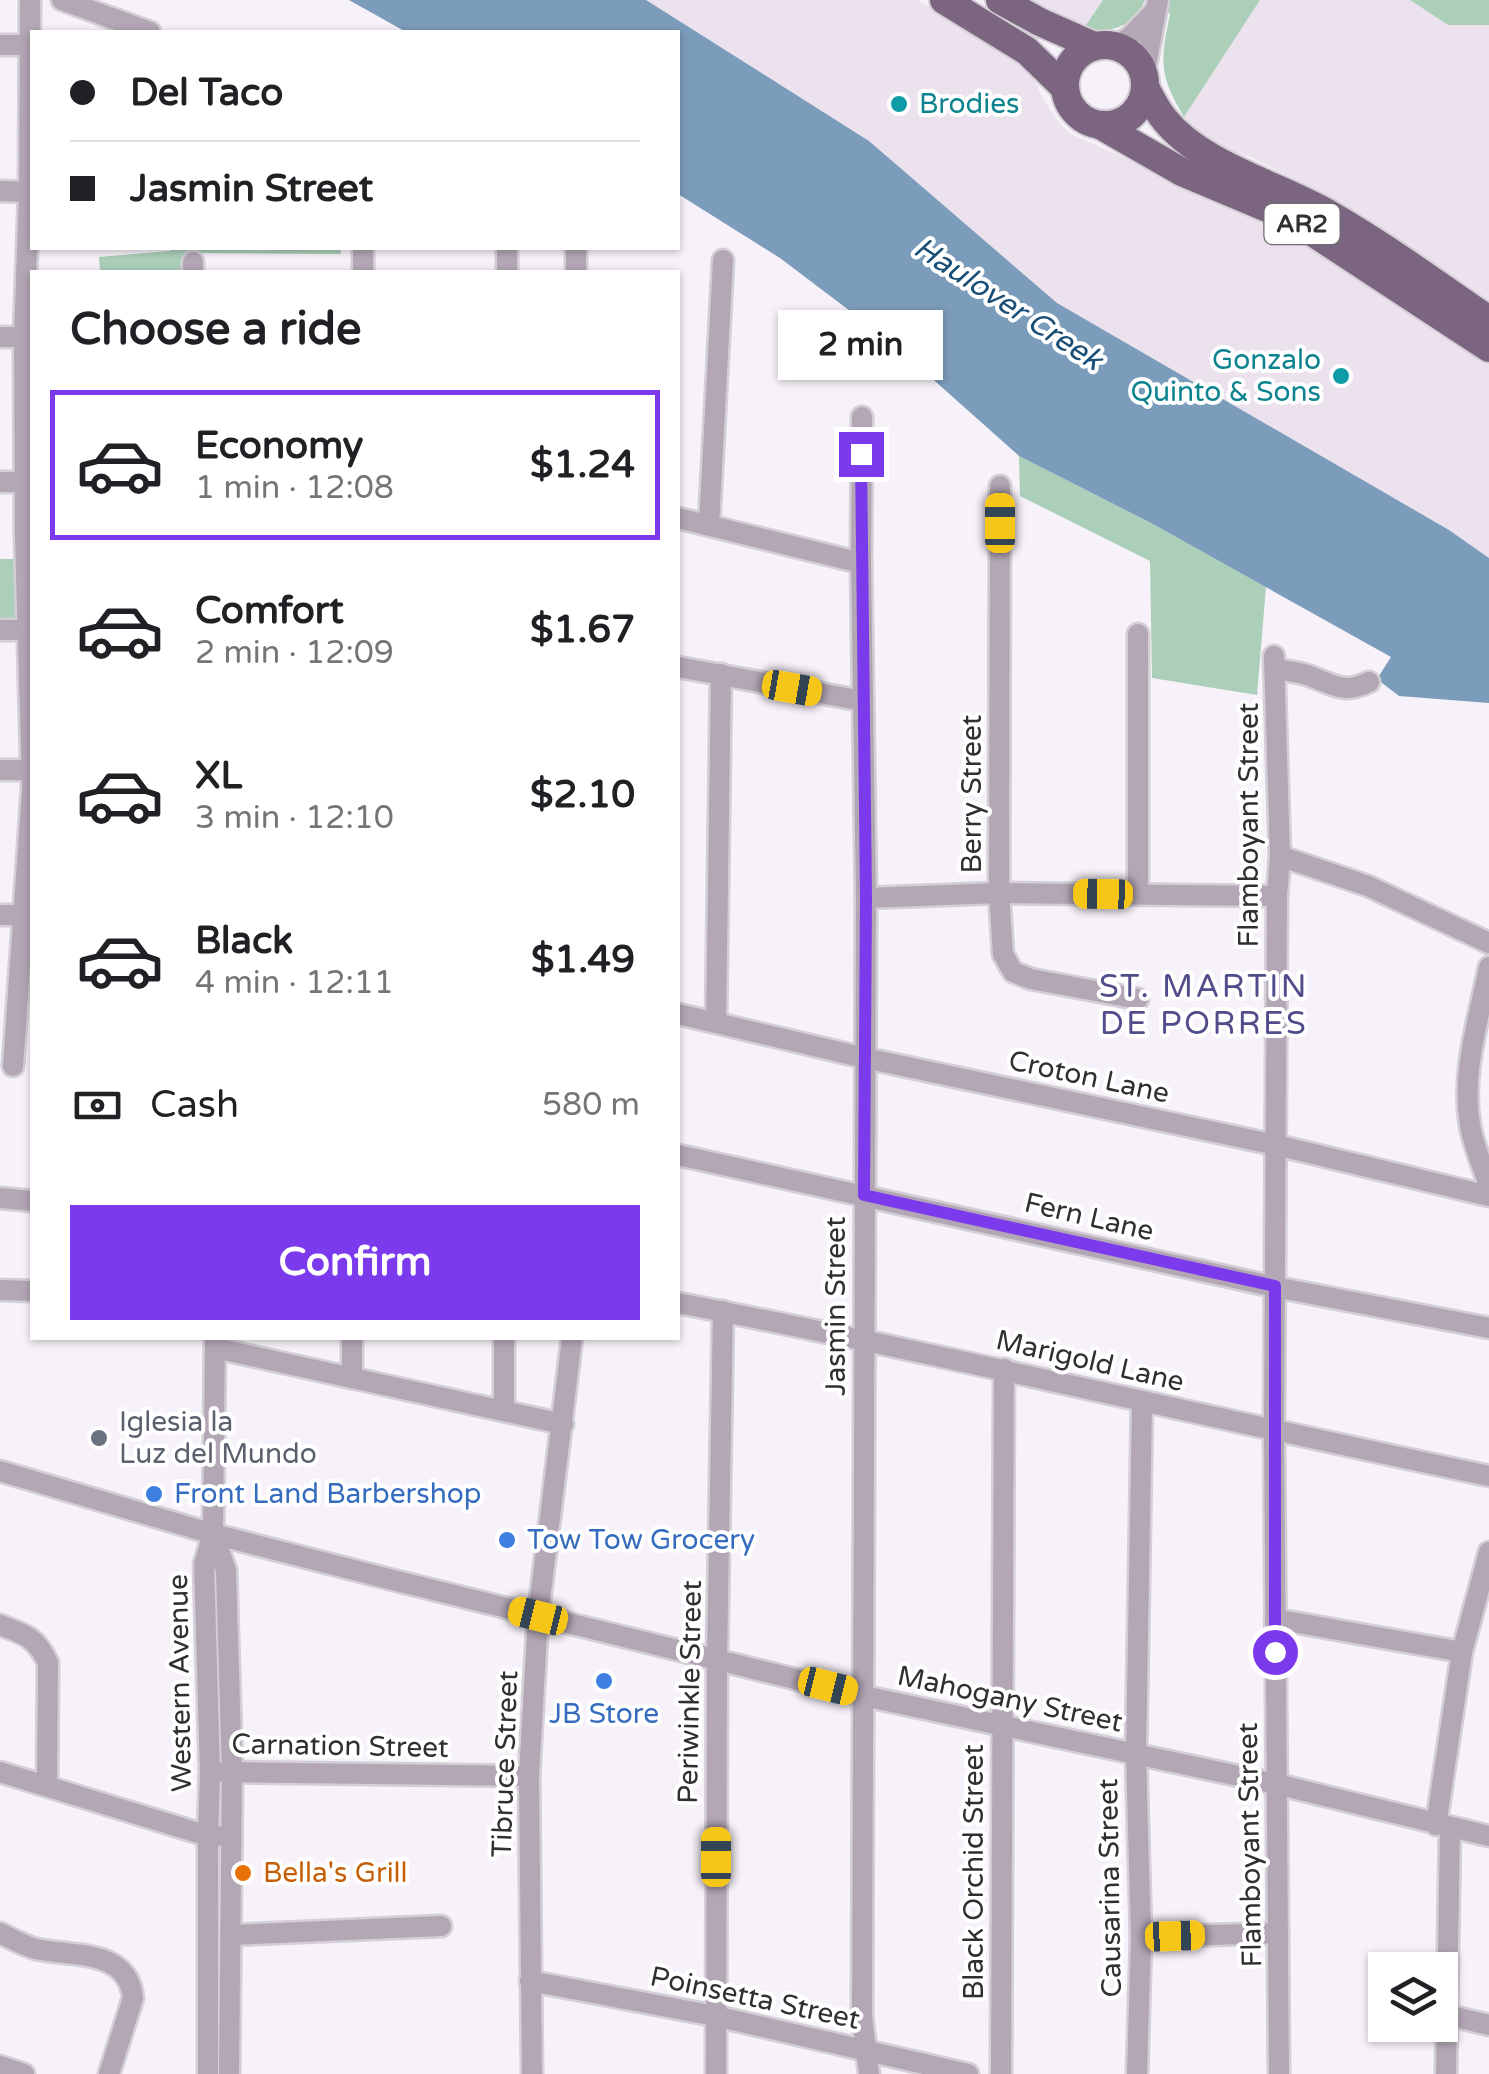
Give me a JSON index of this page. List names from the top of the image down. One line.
{"streets":{"main road":["AR2"],"street":["Berry Street","Flamboyant Street","Croton Lane","Fern Lane","Jasmin Street","Marigold Lane","Western Avenue","Periwinkle Street","Mahogany Street","Carnation Street","Tibruce Street","Black Orchid Street","Causarina Street","Poinsetta Street"]},"crossings":[["Flamboyant Street","Croton Lane"],["Flamboyant Street","Fern Lane"],["Flamboyant Street","Marigold Lane"],["Flamboyant Street","Mahogany Street"],["Croton Lane","Jasmin Street"],["Fern Lane","Jasmin Street"],["Jasmin Street","Marigold Lane"],["Jasmin Street","Mahogany Street"],["Jasmin Street","Poinsetta Street"],["Marigold Lane","Periwinkle Street"],["Marigold Lane","Black Orchid Street"],["Marigold Lane","Causarina Street"],["Western Avenue","Mahogany Street"],["Western Avenue","Carnation Street"],["Periwinkle Street","Mahogany Street"],["Periwinkle Street","Poinsetta Street"],["Mahogany Street","Tibruce Street"],["Mahogany Street","Black Orchid Street"],["Mahogany Street","Causarina Street"],["Carnation Street","Tibruce Street"],["Tibruce Street","Poinsetta Street"]],"districts":["ST. MARTIN DE PORRES"],"water":["Haulover Creek"],"places":["Brodies","Gonzalo Quinto & Sons","Iglesia la Luz del Mundo","Front Land Barbershop","Tow Tow Grocery","JB Store","Bella's Grill"],"page":{"banner":["Del Taco","Jasmin Street"],"heading":"Choose a ride","bubble":"2 min","list":[{"name":"Economy","note":"1 min · 12:08","value":"$1.24"},{"name":"Comfort","note":"2 min · 12:09","value":"$1.67"},{"name":"XL","note":"3 min · 12:10","value":"$2.10"},{"name":"Black","note":"4 min · 12:11","value":"$1.49"}],"pay":["Cash","580 m"],"buttons":"Confirm"}}
